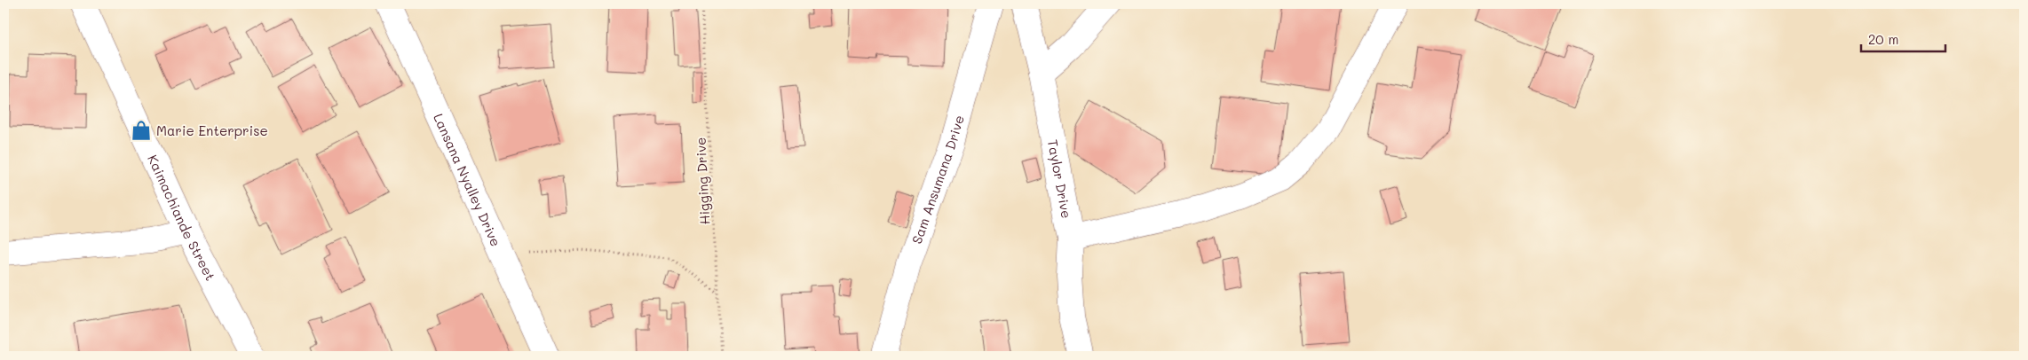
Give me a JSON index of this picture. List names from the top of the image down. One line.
{"streets":{"street":["Taylor Drive","Lansana Nyalley Drive","Sam Ansumana Drive","Kaimachiande Street"],"path":["Higging Drive"]},"places":{"shop":["Marie Enterprise"]},"scale_bar":"20 m"}
